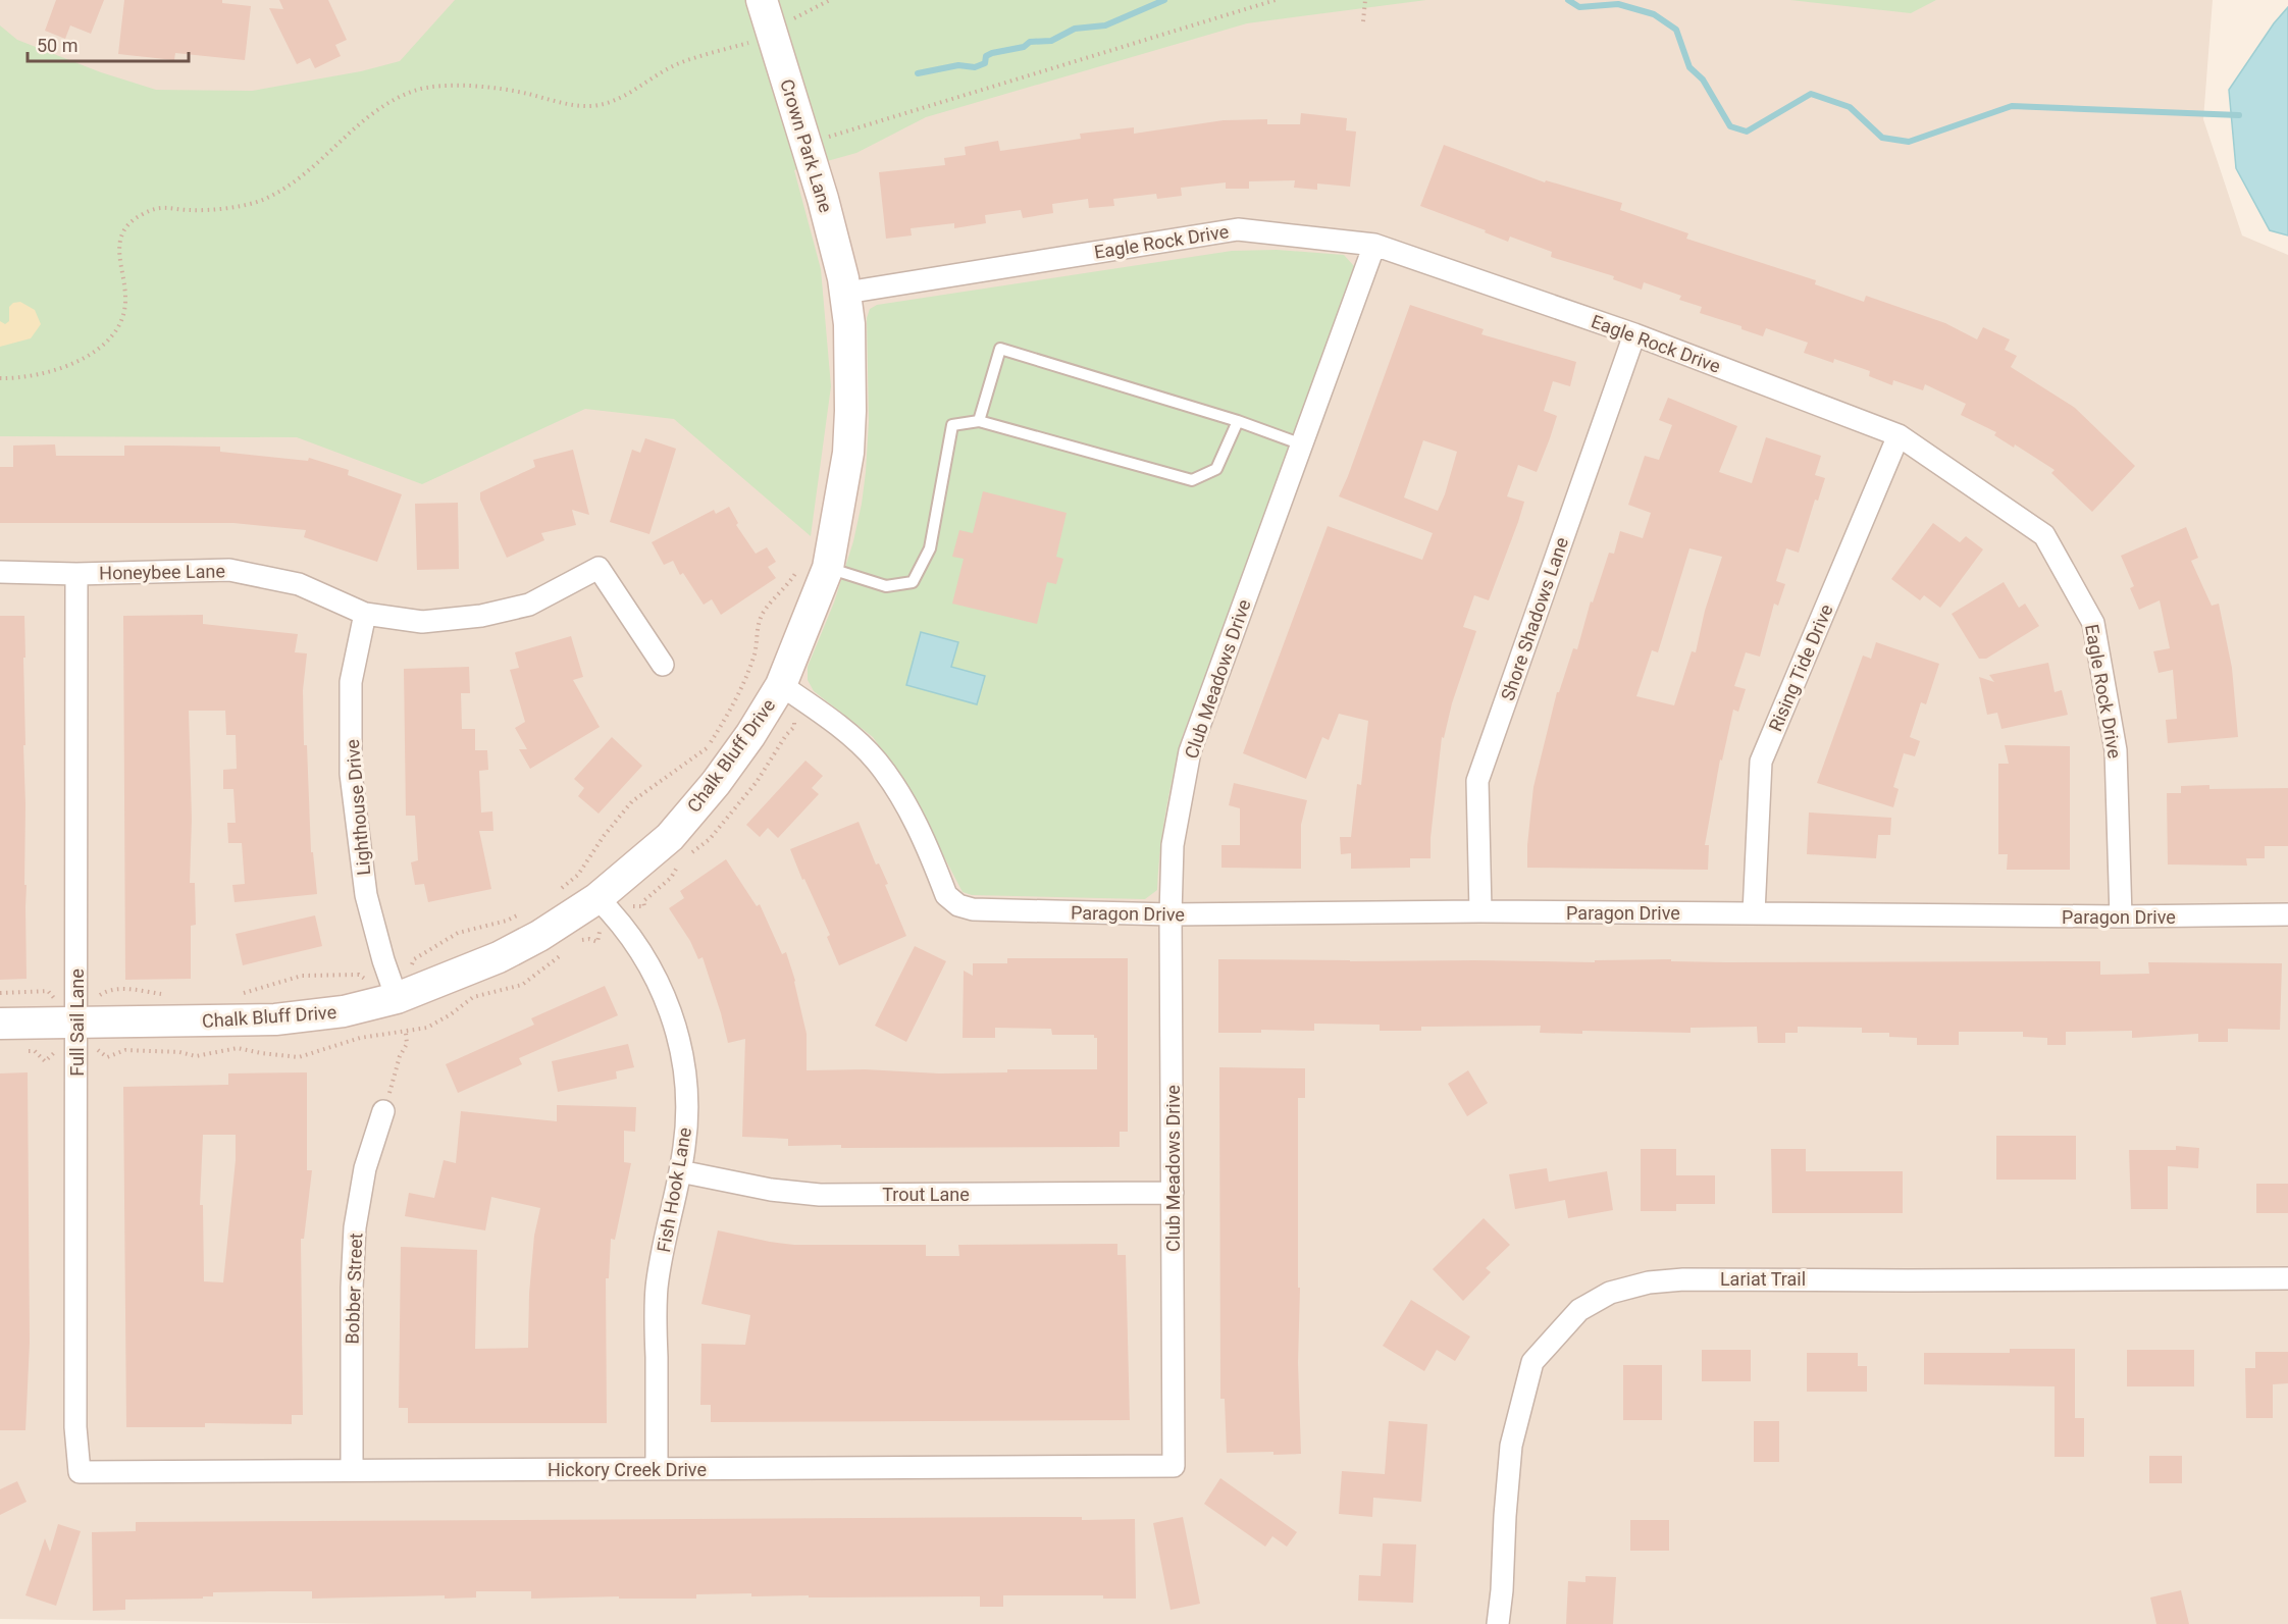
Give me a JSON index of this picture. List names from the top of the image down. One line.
{"streets":{"street":["Crown Park Lane","Eagle Rock Drive","Honeybee Lane","Shore Shadows Lane","Rising Tide Drive","Club Meadows Drive","Chalk Bluff Drive","Lighthouse Drive","Paragon Drive","Full Sail Lane","Fish Hook Lane","Trout Lane","Lariat Trail","Bobber Street","Hickory Creek Drive"]},"crossings":[["Crown Park Lane","Eagle Rock Drive"],["Crown Park Lane","Chalk Bluff Drive"],["Eagle Rock Drive","Shore Shadows Lane"],["Eagle Rock Drive","Rising Tide Drive"],["Eagle Rock Drive","Club Meadows Drive"],["Eagle Rock Drive","Chalk Bluff Drive"],["Eagle Rock Drive","Paragon Drive"],["Honeybee Lane","Lighthouse Drive"],["Honeybee Lane","Full Sail Lane"],["Shore Shadows Lane","Paragon Drive"],["Rising Tide Drive","Paragon Drive"],["Club Meadows Drive","Paragon Drive"],["Club Meadows Drive","Trout Lane"],["Club Meadows Drive","Hickory Creek Drive"],["Chalk Bluff Drive","Lighthouse Drive"],["Chalk Bluff Drive","Paragon Drive"],["Chalk Bluff Drive","Full Sail Lane"],["Chalk Bluff Drive","Fish Hook Lane"],["Full Sail Lane","Hickory Creek Drive"],["Fish Hook Lane","Trout Lane"],["Fish Hook Lane","Hickory Creek Drive"],["Bobber Street","Hickory Creek Drive"]],"scale_bar":"50 m"}
